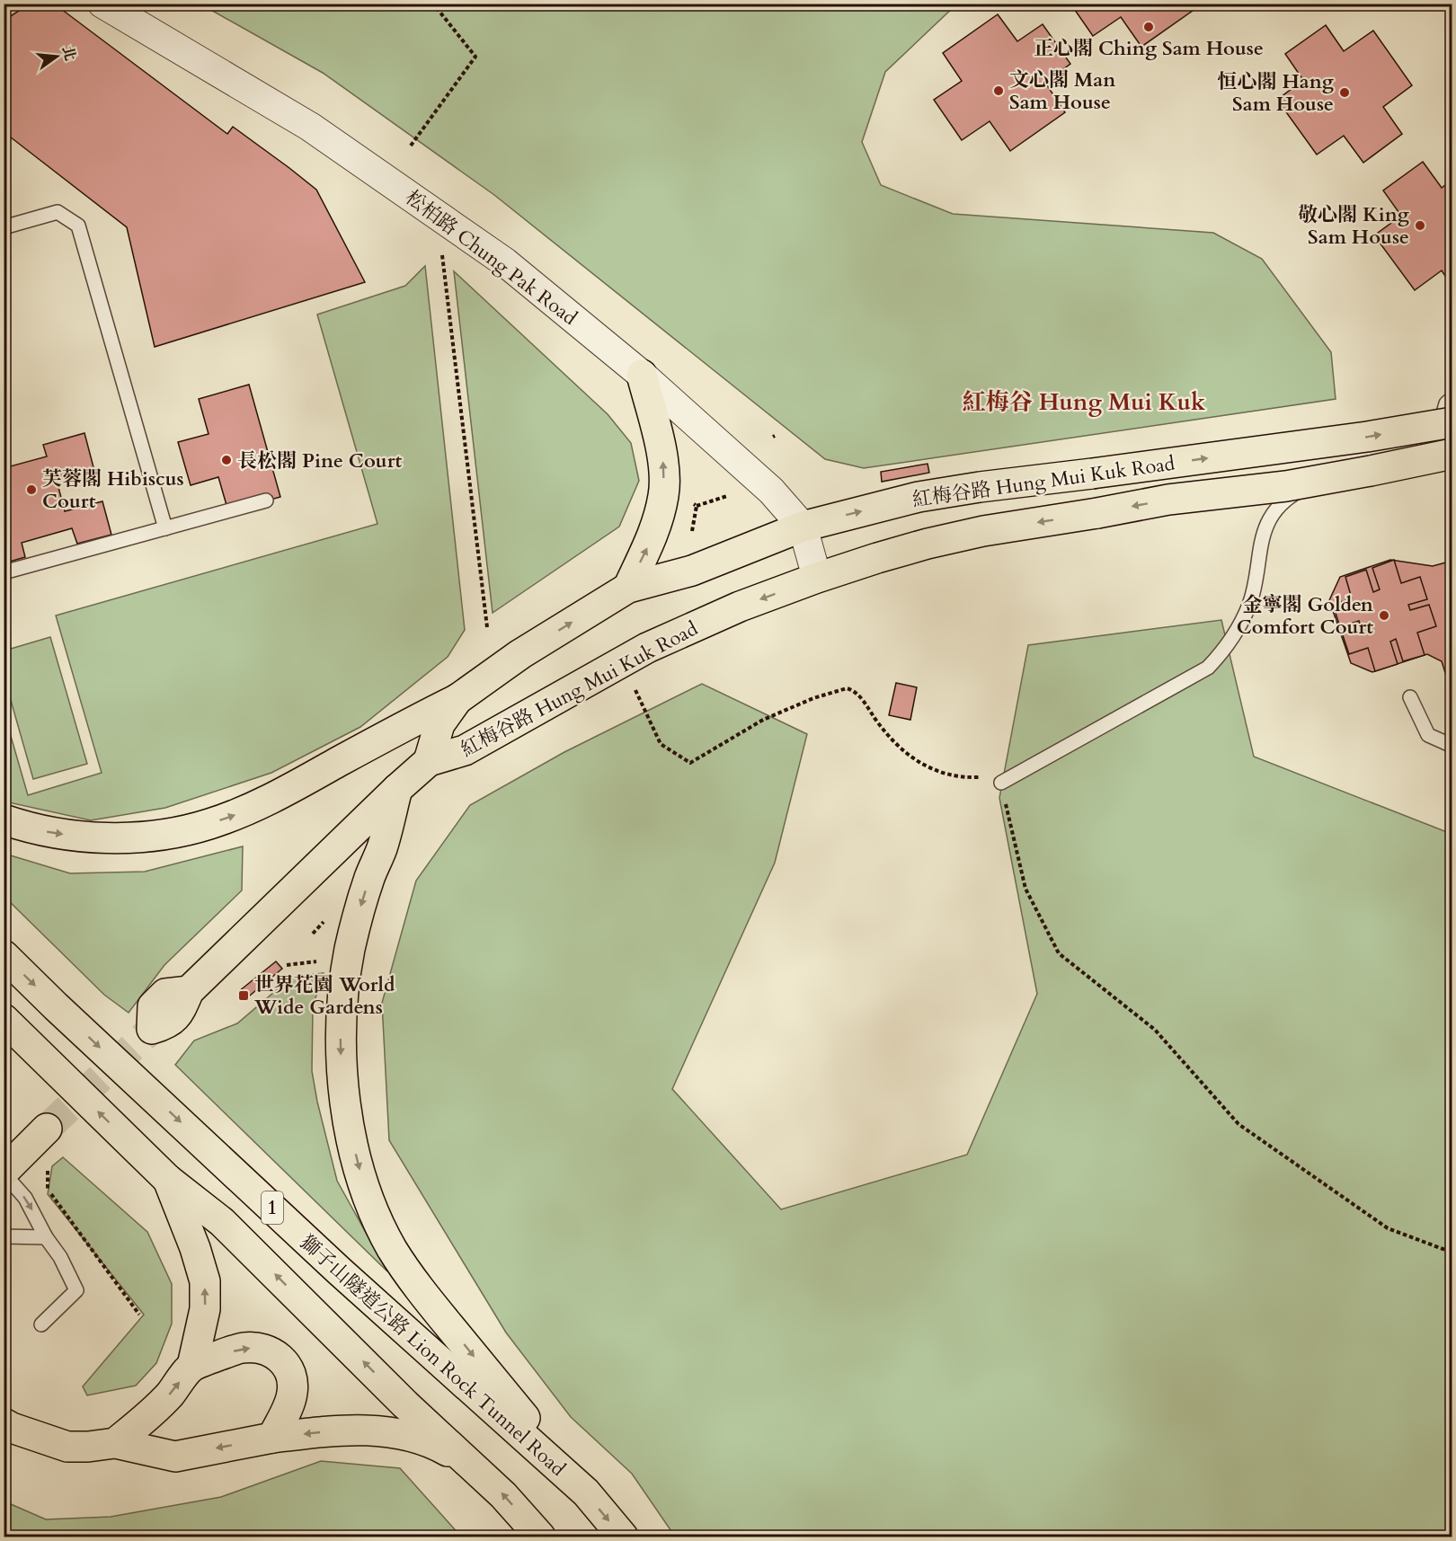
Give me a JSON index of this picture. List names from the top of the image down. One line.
{"streets":{"main road":["紅梅谷路 Hung Mui Kuk Road","1","獅子山隧道公路 Lion Rock Tunnel Road"],"street":["松柏路 Chung Pak Road"]},"crossings":[["松柏路 Chung Pak Road","紅梅谷路 Hung Mui Kuk Road"]],"districts":["紅梅谷 Hung Mui Kuk"],"places":{"other":["正心閣 Ching Sam House","文心閣 Man Sam House","恒心閣 Hang Sam House","敬心閣 King Sam House","長松閣 Pine Court","芙蓉閣 Hibiscus Court","金寧閣 Golden Comfort Court"],"transit":["世界花園 World Wide Gardens"]},"north":"right"}
